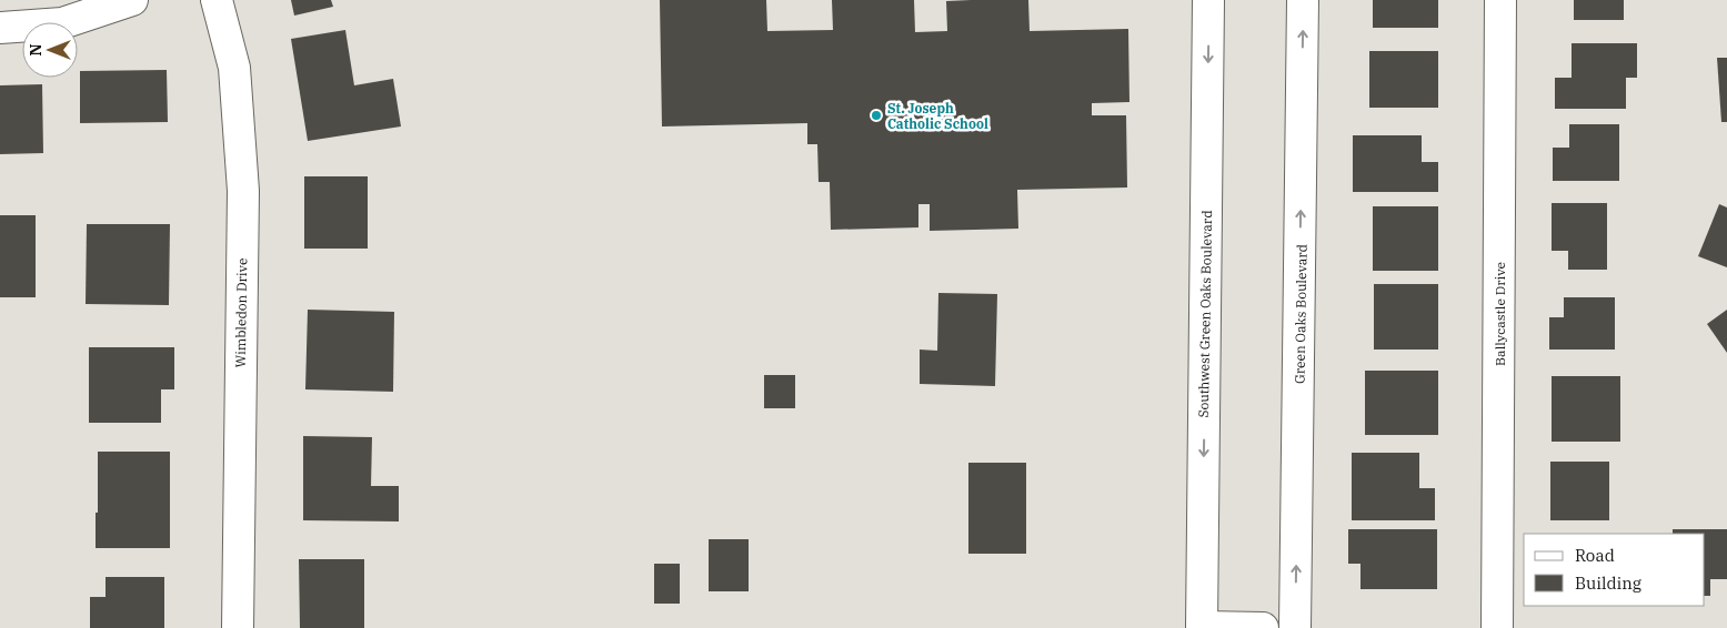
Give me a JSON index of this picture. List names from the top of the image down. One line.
{"streets":{"street":["Wimbledon Drive","Southwest Green Oaks Boulevard","Green Oaks Boulevard","Ballycastle Drive"]},"one_way":["Southwest Green Oaks Boulevard","Green Oaks Boulevard"],"places":["St. Joseph Catholic School"],"legend":["Road","Building"],"north":"left"}
